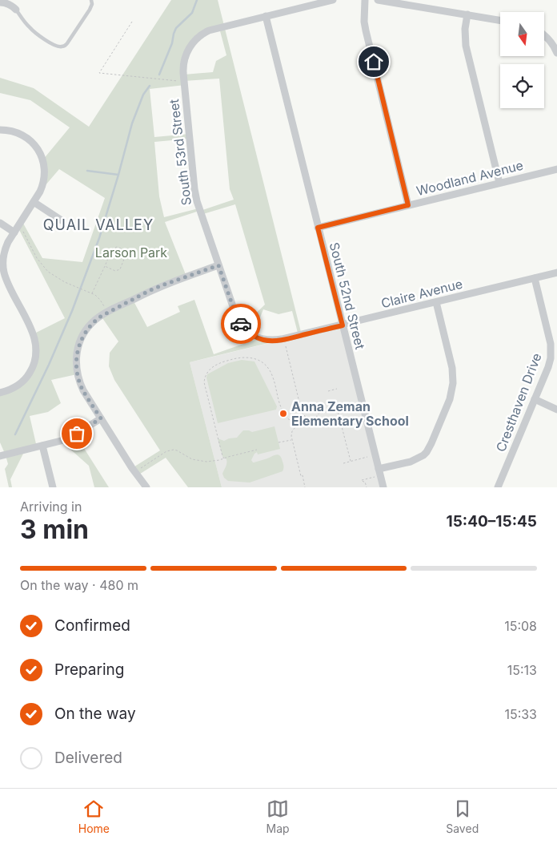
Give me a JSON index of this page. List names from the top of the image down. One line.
{"streets":{"street":["South 53rd Street","Woodland Avenue","Claire Avenue","South 52nd Street","Cresthaven Drive"]},"crossings":[["South 53rd Street","Claire Avenue"],["South 53rd Street","South 52nd Street"],["Woodland Avenue","South 52nd Street"],["Claire Avenue","South 52nd Street"],["Claire Avenue","Cresthaven Drive"]],"districts":["QUAIL VALLEY"],"parks":["Larson Park"],"places":["Anna Zeman Elementary School"],"north":"bottom","page":{"heading":["3 min","Arriving in","15:40–15:45"],"bar":"On the way · 480 m","list":[["Confirmed","15:08"],["Preparing","15:13"],["On the way","15:33"],"Delivered"],"tabs":["Home","Map","Saved"]}}
